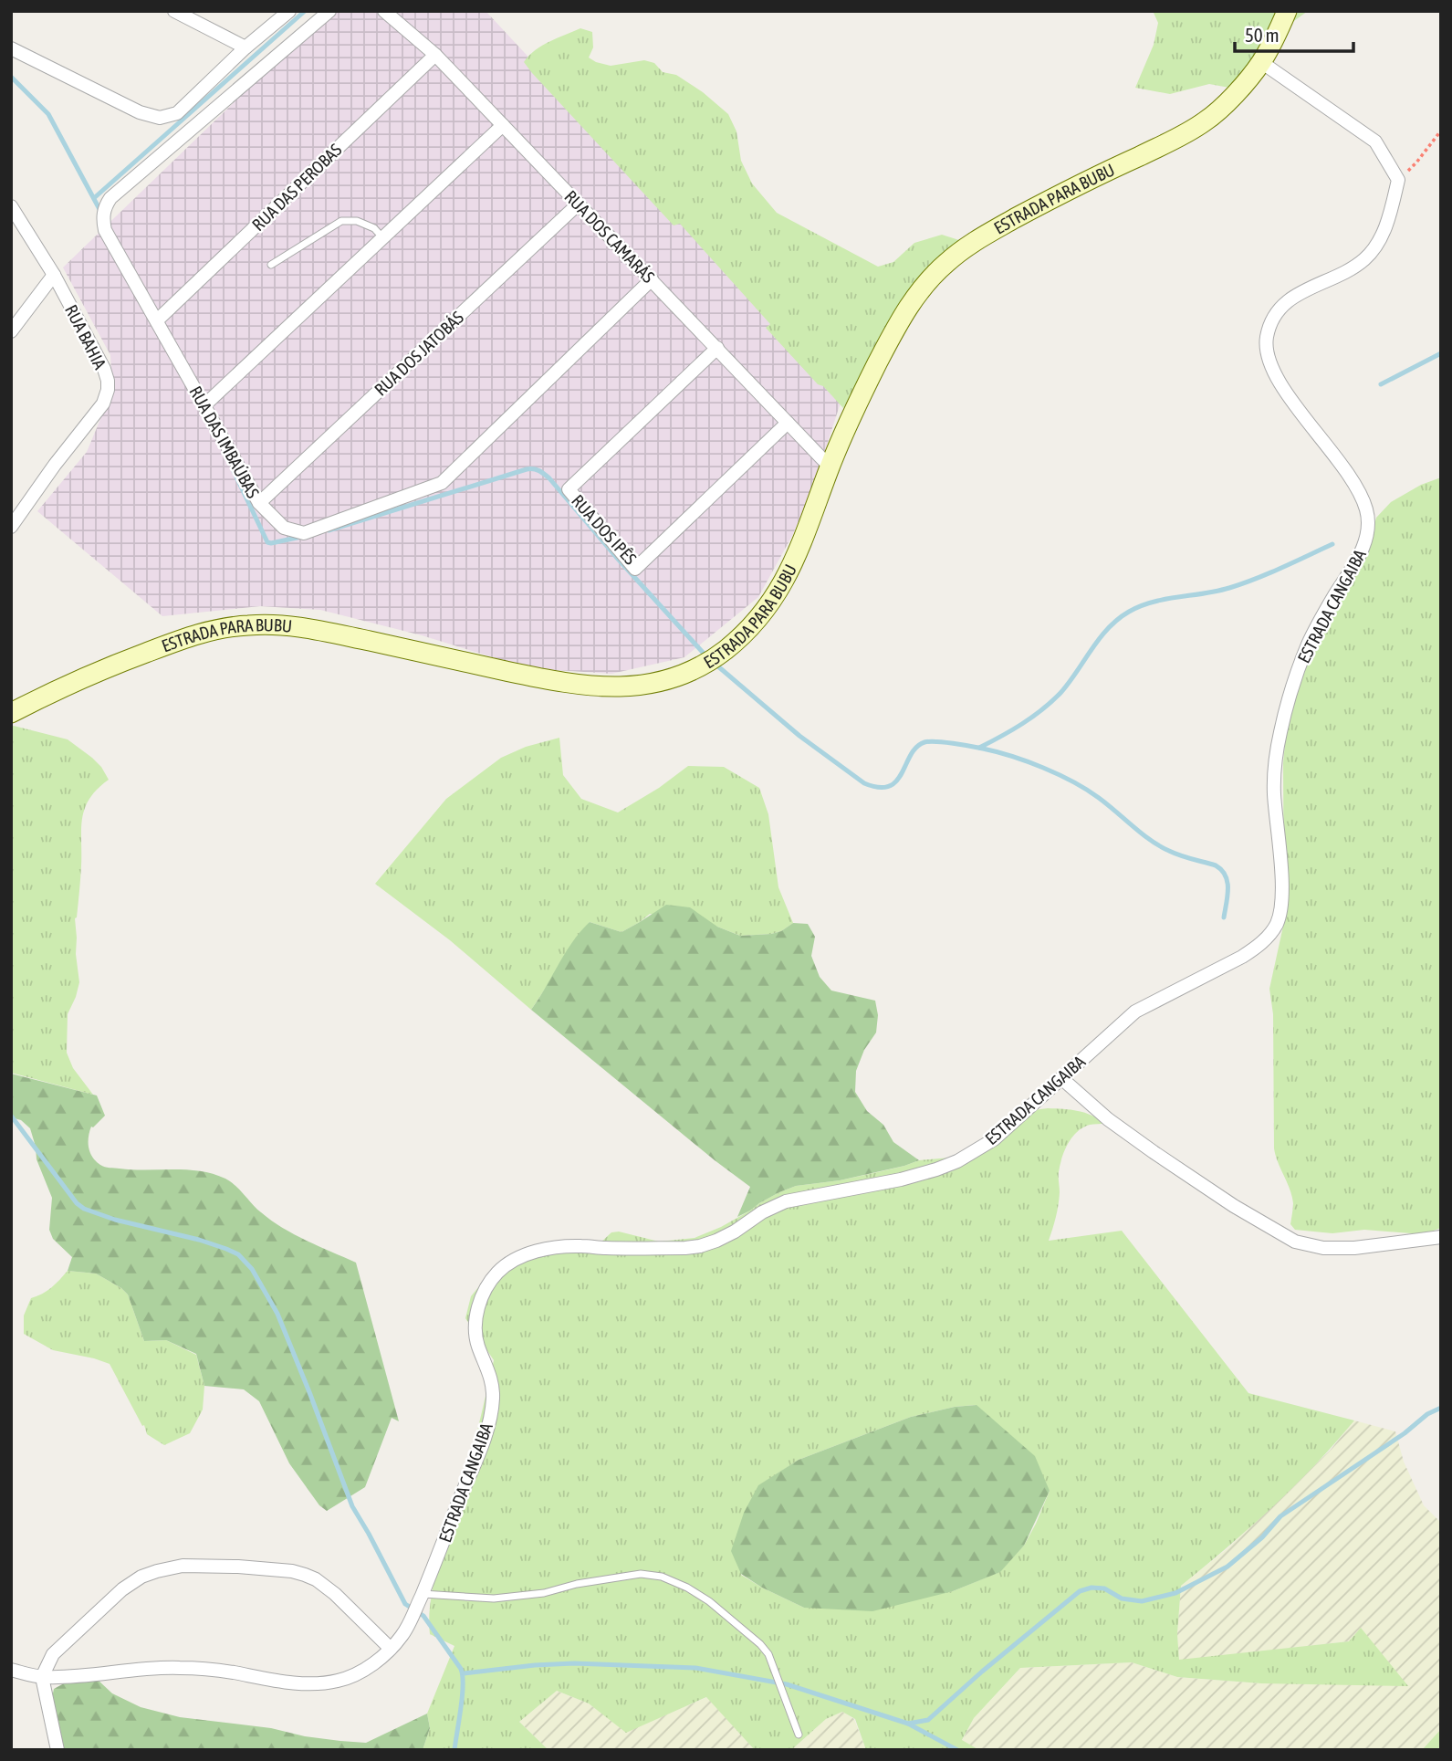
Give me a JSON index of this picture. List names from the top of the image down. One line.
{"streets":{"street":["RUA DAS PEROBAS","ESTRADA PARA BUBU","RUA DOS CAMARÁS","RUA BAHIA","RUA DOS JATOBÁS","RUA DAS IMBAÚBAS","RUA DOS IPÊS","ESTRADA CANGAIBA"]},"crossings":[["RUA DAS PEROBAS","RUA DOS CAMARÁS"],["RUA DAS PEROBAS","RUA DAS IMBAÚBAS"],["ESTRADA PARA BUBU","RUA DOS CAMARÁS"],["RUA DOS CAMARÁS","RUA DOS JATOBÁS"],["RUA DOS CAMARÁS","RUA DAS IMBAÚBAS"],["RUA DOS CAMARÁS","RUA DOS IPÊS"],["RUA DOS JATOBÁS","RUA DAS IMBAÚBAS"]],"scale_bar":"50 m"}
